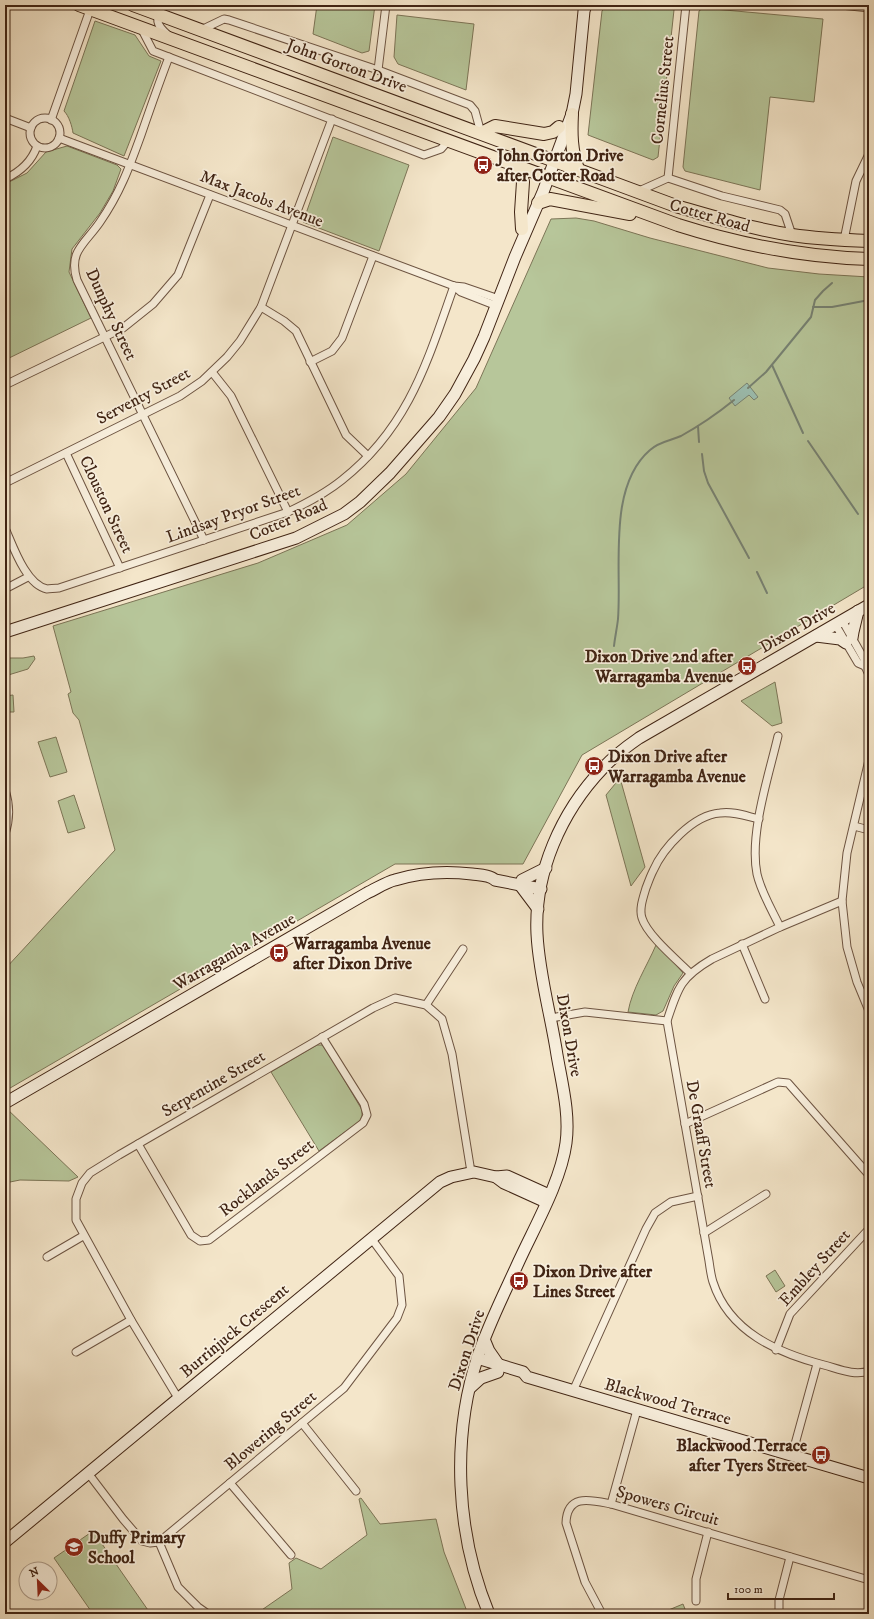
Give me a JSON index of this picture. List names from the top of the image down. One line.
{"streets":{"main road":["John Gorton Drive","Cotter Road","Dixon Drive","Warragamba Avenue","Burrinjuck Crescent","Blackwood Terrace"],"street":["Cornelius Street","Max Jacobs Avenue","Dunphy Street","Serventy Street","Clouston Street","Lindsay Pryor Street","Serpentine Street","De Graaff Street","Rocklands Street","Embley Street","Blowering Street","Spowers Circuit"]},"crossings":[["John Gorton Drive","Cotter Road"],["Max Jacobs Avenue","Cotter Road"],["Max Jacobs Avenue","Dunphy Street"],["Max Jacobs Avenue","Serventy Street"],["Max Jacobs Avenue","Lindsay Pryor Street"],["Dunphy Street","Serventy Street"],["Dunphy Street","Lindsay Pryor Street"],["Serventy Street","Clouston Street"],["Clouston Street","Lindsay Pryor Street"],["Dixon Drive","Warragamba Avenue"],["Dixon Drive","Burrinjuck Crescent"],["Dixon Drive","Blackwood Terrace"],["Serpentine Street","Rocklands Street"],["Serpentine Street","Burrinjuck Crescent"],["De Graaff Street","Embley Street"],["Burrinjuck Crescent","Blowering Street"]],"places":{"bus stop":["John Gorton Drive after Cotter Road","Dixon Drive 2nd after Warragamba Avenue","Dixon Drive after Warragamba Avenue","Warragamba Avenue after Dixon Drive","Dixon Drive after Lines Street","Blackwood Terrace after Tyers Street"],"school or university":["Duffy Primary School"]},"scale_bar":"100 m","north":"top left"}
